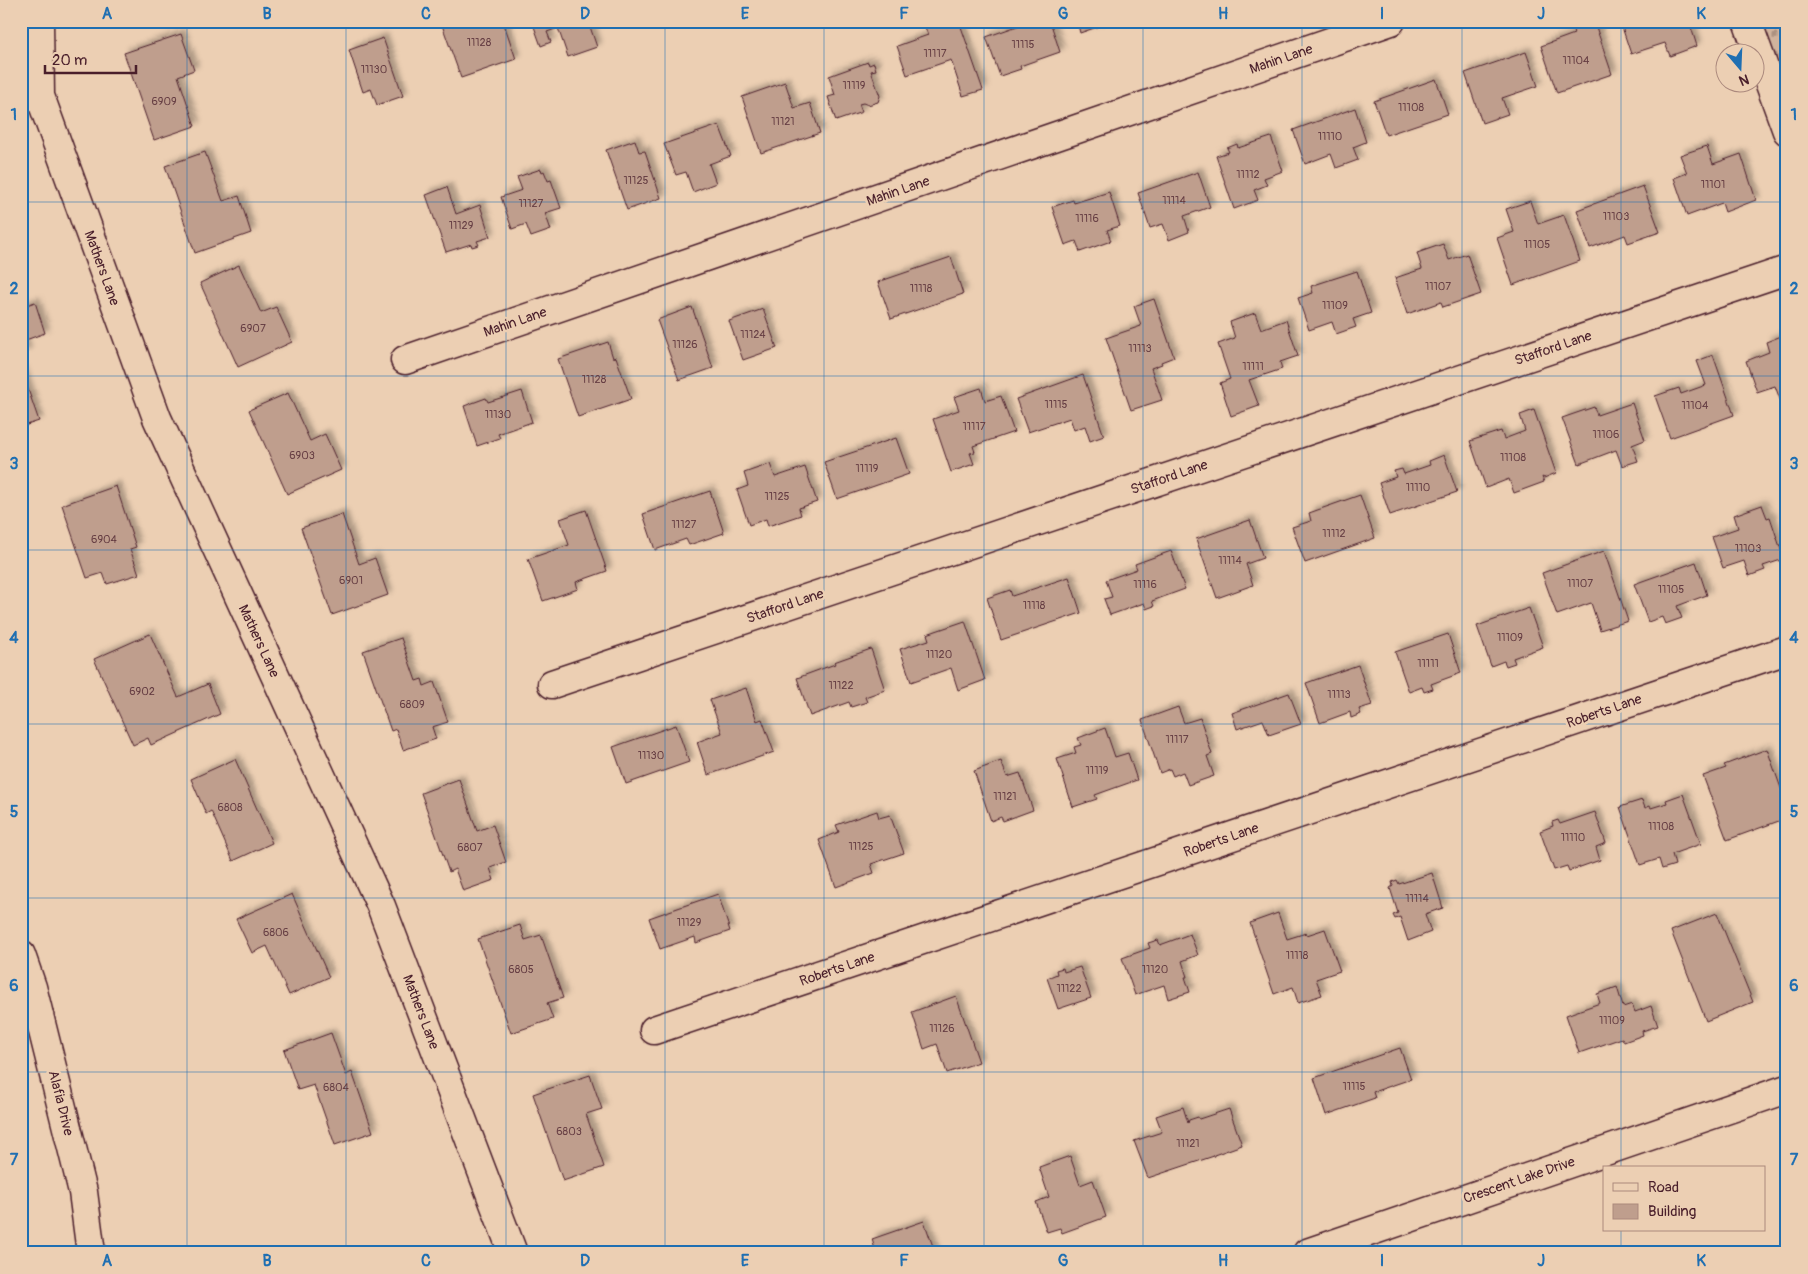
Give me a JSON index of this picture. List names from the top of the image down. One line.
{"streets":{"street":["Mahin Lane","Mathers Lane","Stafford Lane","Roberts Lane","Alafia Drive","Crescent Lake Drive"]},"house_numbers":["11128","11115","11117","11104","11130","11119","6909","11108","11121","11110","11112","11125","11101","11114","11127","11103","11116","11129","11105","11107","11118","11109","6907","11124","11126","11113","11111","11128","11115","11104","11130","11117","11106","6903","11108","11119","11110","11125","11127","11112","6904","11103","11114","6901","11107","11116","11105","11118","11109","11120","11111","11122","6902","11113","6809","11117","11130","11119","11121","6808","11108","11110","11125","6807","11114","11129","6806","11118","6805","11120","11122","11109","11126","11115","6804","6803","11121"],"legend":["Road","Building"],"scale_bar":"20 m","north":"bottom","grid":{"columns":["A","B","C","D","E","F","G","H","I","J","K"],"rows":["1","2","3","4","5","6","7"]}}
